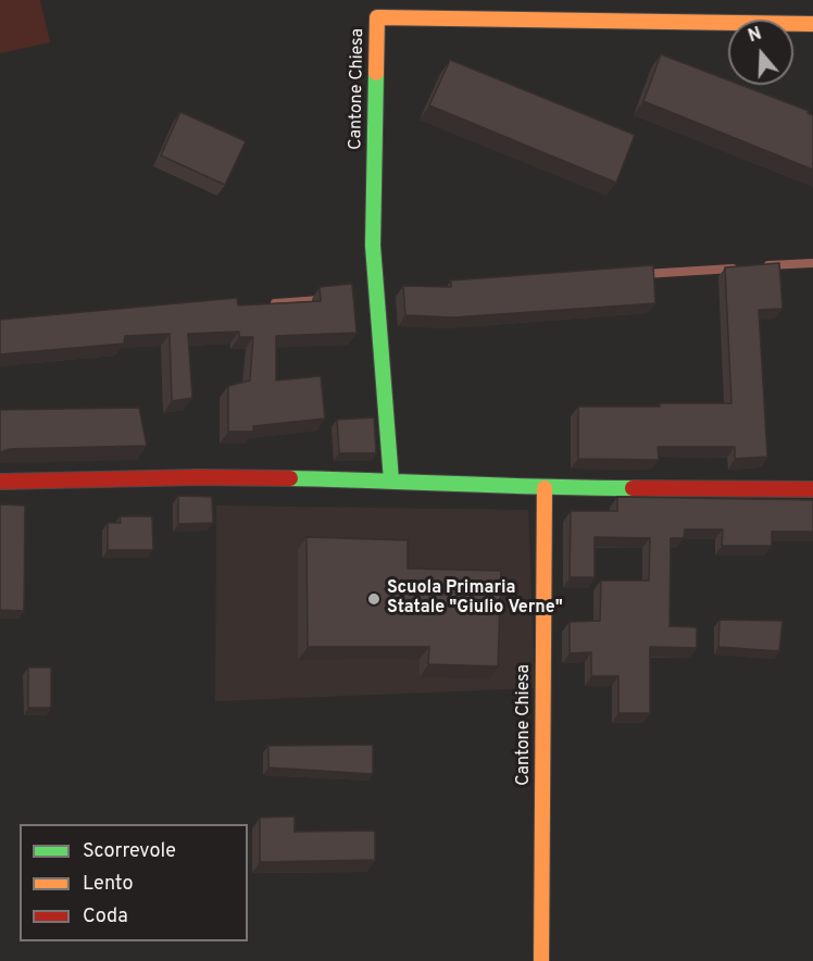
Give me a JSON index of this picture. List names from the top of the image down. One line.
{"streets":{"street":["Cantone Chiesa"]},"places":["Scuola Primaria Statale \"Giulio Verne\""],"legend":["Scorrevole","Lento","Coda"],"north":"top"}
